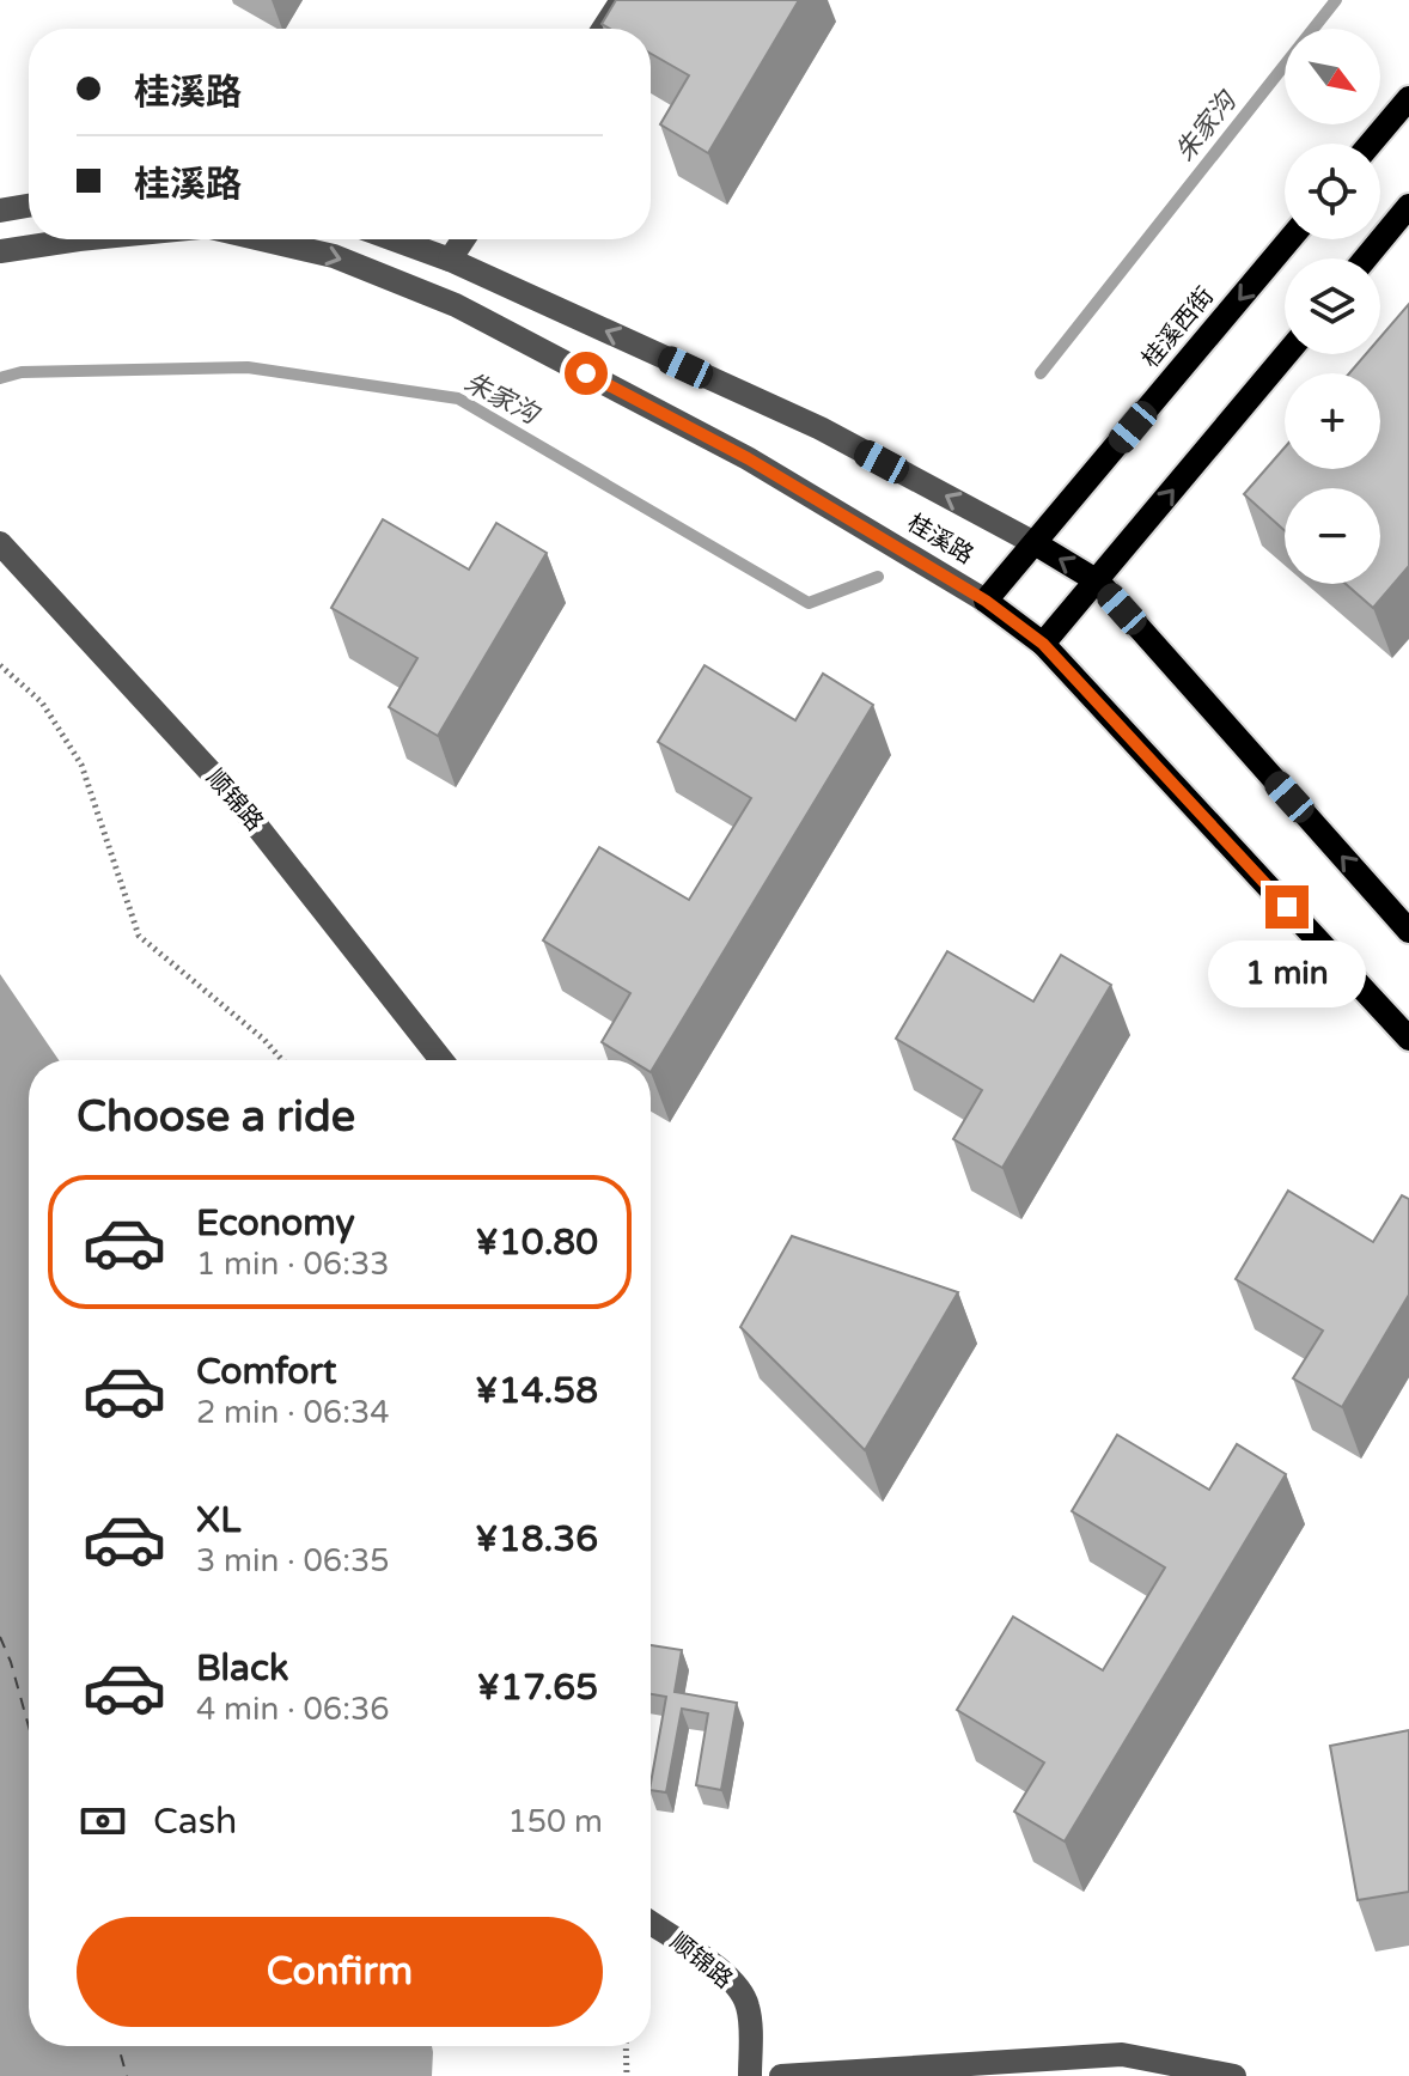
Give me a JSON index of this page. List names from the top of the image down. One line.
{"streets":{"main road":["桂溪西街","桂溪路"],"street":["顺锦路"]},"crossings":[["桂溪西街","桂溪路"]],"water":["朱家沟"],"north":"bottom right","page":{"map_buttons":["+","−"],"banner":["桂溪路","桂溪路"],"bubble":"1 min","heading":"Choose a ride","list":[{"name":"Economy","note":"1 min · 06:33","value":"¥10.80"},{"name":"Comfort","note":"2 min · 06:34","value":"¥14.58"},{"name":"XL","note":"3 min · 06:35","value":"¥18.36"},{"name":"Black","note":"4 min · 06:36","value":"¥17.65"}],"pay":["Cash","150 m"],"buttons":"Confirm"}}
